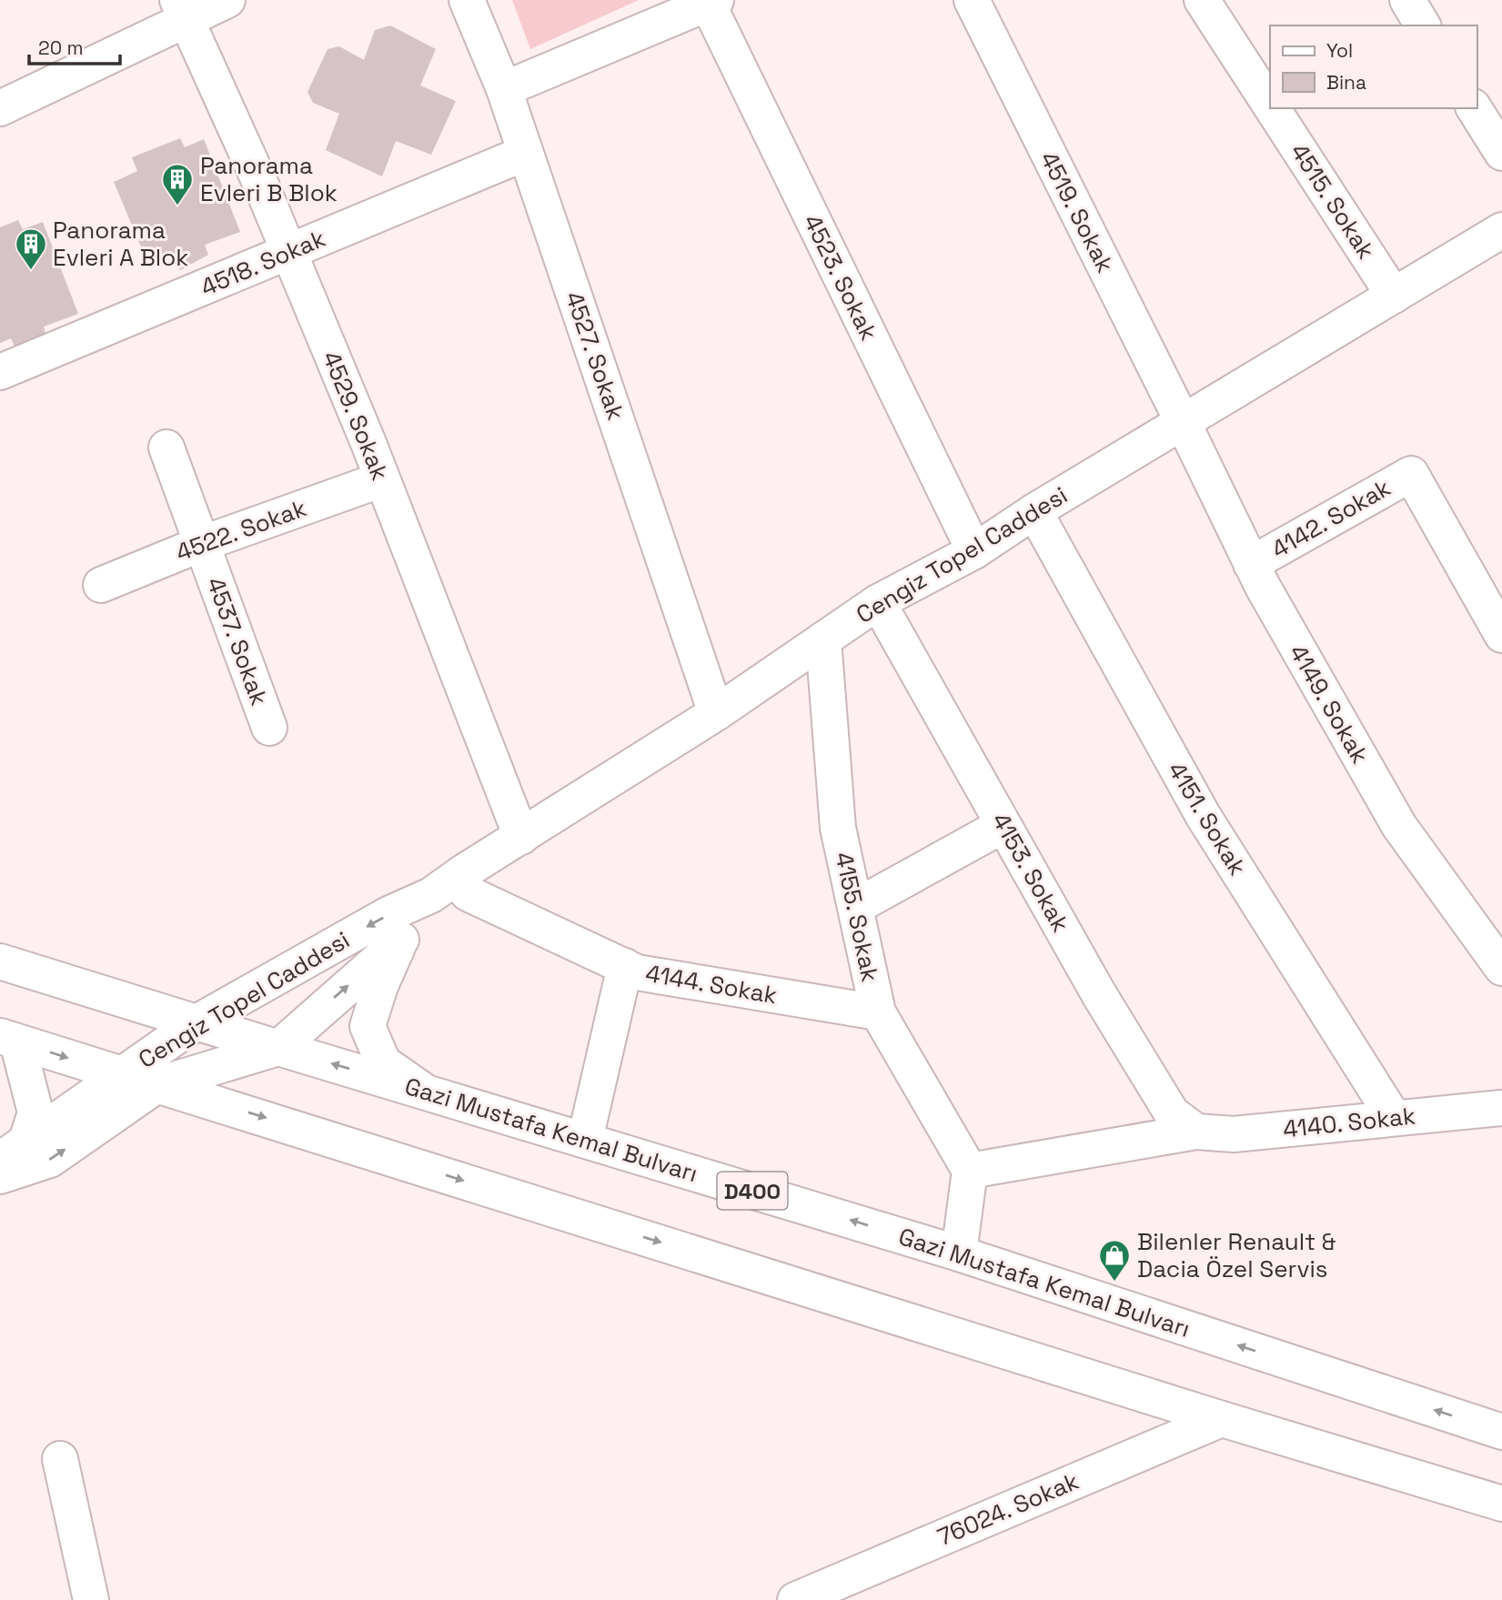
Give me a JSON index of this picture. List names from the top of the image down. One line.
{"streets":{"main road":["4515. Sokak","4519. Sokak","4518. Sokak","4523. Sokak","4527. Sokak","4529. Sokak","4142. Sokak","4522. Sokak","Cengiz Topel Caddesi","4537. Sokak","4149. Sokak","4151. Sokak","4153. Sokak","4155. Sokak","4144. Sokak","4140. Sokak","Gazi Mustafa Kemal Bulvarı","D400","76024. Sokak"]},"crossings":[["4515. Sokak","Cengiz Topel Caddesi"],["4519. Sokak","Cengiz Topel Caddesi"],["4519. Sokak","4149. Sokak"],["4518. Sokak","4527. Sokak"],["4518. Sokak","4529. Sokak"],["4523. Sokak","Cengiz Topel Caddesi"],["4527. Sokak","Cengiz Topel Caddesi"],["4529. Sokak","4522. Sokak"],["4529. Sokak","Cengiz Topel Caddesi"],["4142. Sokak","4149. Sokak"],["4522. Sokak","4537. Sokak"],["Cengiz Topel Caddesi","4149. Sokak"],["Cengiz Topel Caddesi","4151. Sokak"],["Cengiz Topel Caddesi","4153. Sokak"],["Cengiz Topel Caddesi","4155. Sokak"],["Cengiz Topel Caddesi","4144. Sokak"],["Cengiz Topel Caddesi","Gazi Mustafa Kemal Bulvarı"],["4151. Sokak","4140. Sokak"],["4153. Sokak","4140. Sokak"],["4155. Sokak","4144. Sokak"]],"places":{"building":["Panorama Evleri B Blok","Panorama Evleri A Blok"],"shop":["Bilenler Renault & Dacia Özel Servis"]},"legend":["Yol","Bina"],"scale_bar":"20 m"}
